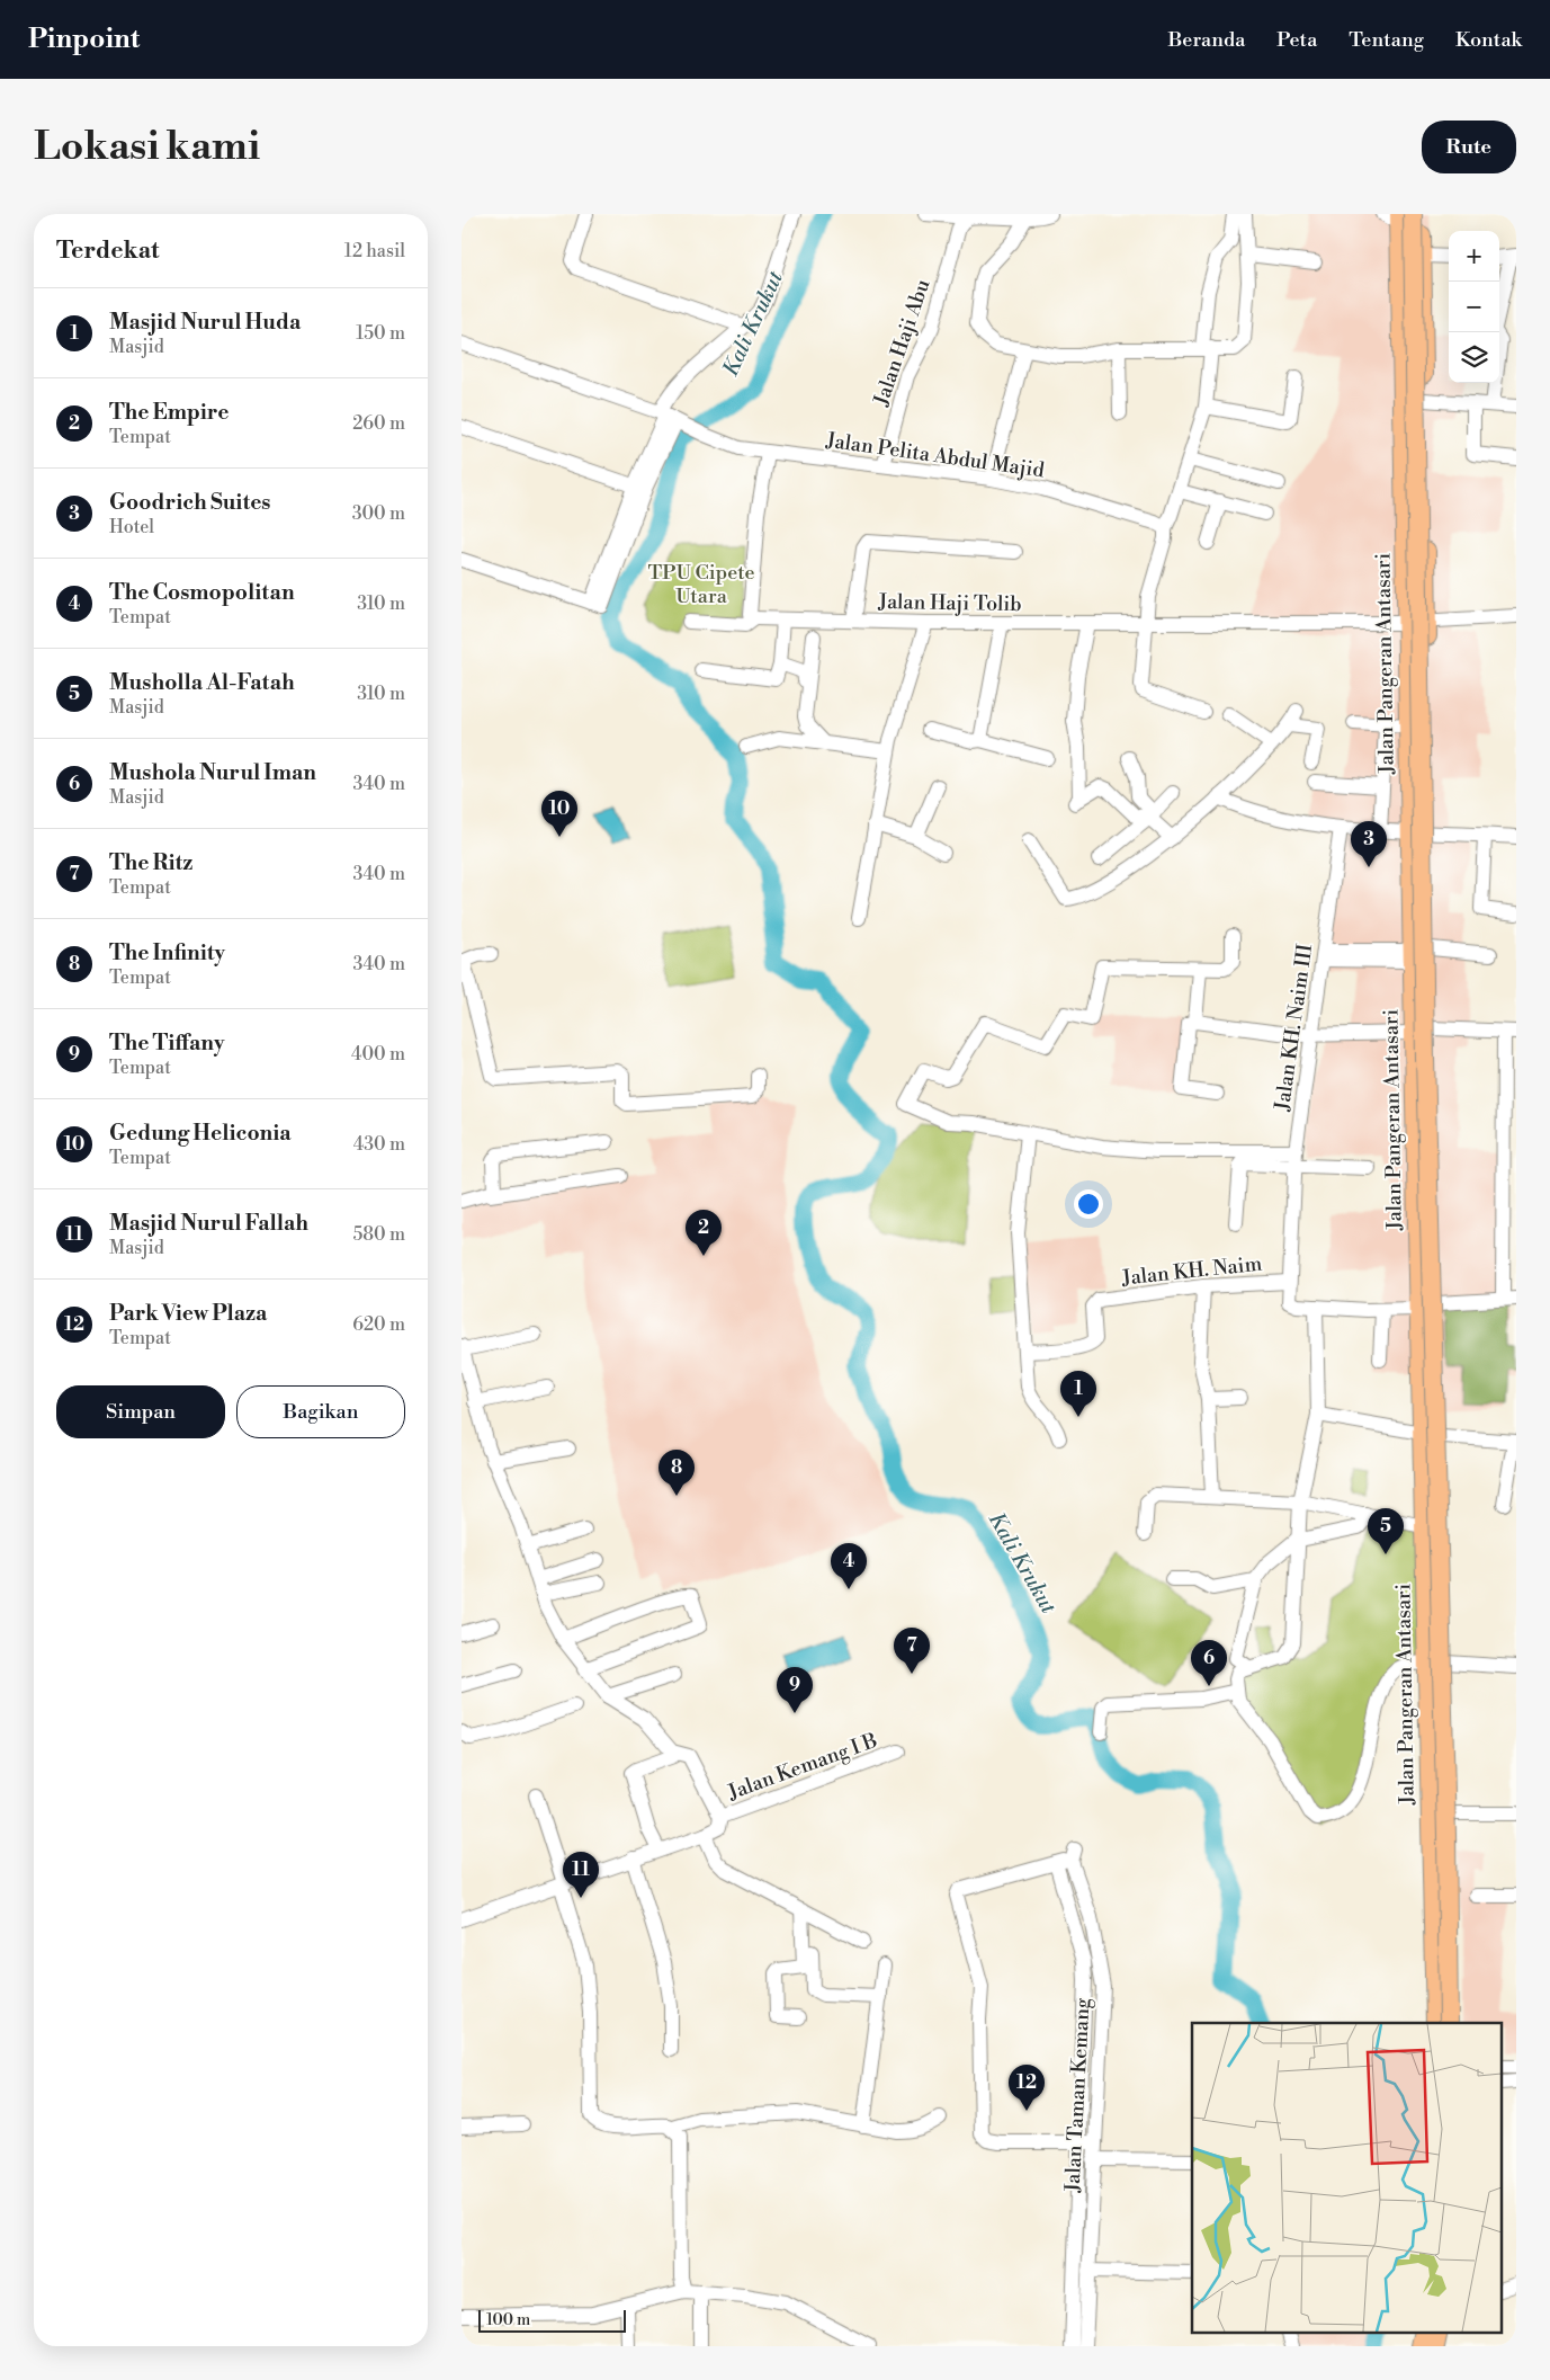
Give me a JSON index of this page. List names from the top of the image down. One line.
{"streets":{"main road":["Jalan Pangeran Antasari"],"street":["Jalan Haji Abu","Jalan Pelita Abdul Majid","Jalan Haji Tolib","Jalan KH. Naim III","Jalan KH. Naim","Jalan Kemang I B","Jalan Taman Kemang"]},"crossings":[["Jalan Haji Abu","Jalan Pelita Abdul Majid"],["Jalan KH. Naim III","Jalan KH. Naim"]],"water":["Kali Krukut"],"parks":["TPU Cipete Utara"],"scale_bar":"100 m","page":{"header":"Pinpoint","nav":["Beranda","Peta","Tentang","Kontak"],"buttons":["Rute",["Simpan","Bagikan"]],"title":"Lokasi kami","heading":["Terdekat","12 hasil"],"map_buttons":["+","−"],"list":[{"mark":"1","name":"Masjid Nurul Huda","note":"Masjid","value":"150 m"},{"mark":"2","name":"The Empire","note":"Tempat","value":"260 m"},{"mark":"3","name":"Goodrich Suites","note":"Hotel","value":"300 m"},{"mark":"4","name":"The Cosmopolitan","note":"Tempat","value":"310 m"},{"mark":"5","name":"Musholla Al-Fatah","note":"Masjid","value":"310 m"},{"mark":"6","name":"Mushola Nurul Iman","note":"Masjid","value":"340 m"},{"mark":"7","name":"The Ritz","note":"Tempat","value":"340 m"},{"mark":"8","name":"The Infinity","note":"Tempat","value":"340 m"},{"mark":"9","name":"The Tiffany","note":"Tempat","value":"400 m"},{"mark":"10","name":"Gedung Heliconia","note":"Tempat","value":"430 m"},{"mark":"11","name":"Masjid Nurul Fallah","note":"Masjid","value":"580 m"},{"mark":"12","name":"Park View Plaza","note":"Tempat","value":"620 m"}],"pins":["10","3","2","1","8","5","4","7","6","9","11","12"],"scale":"100 m"}}
